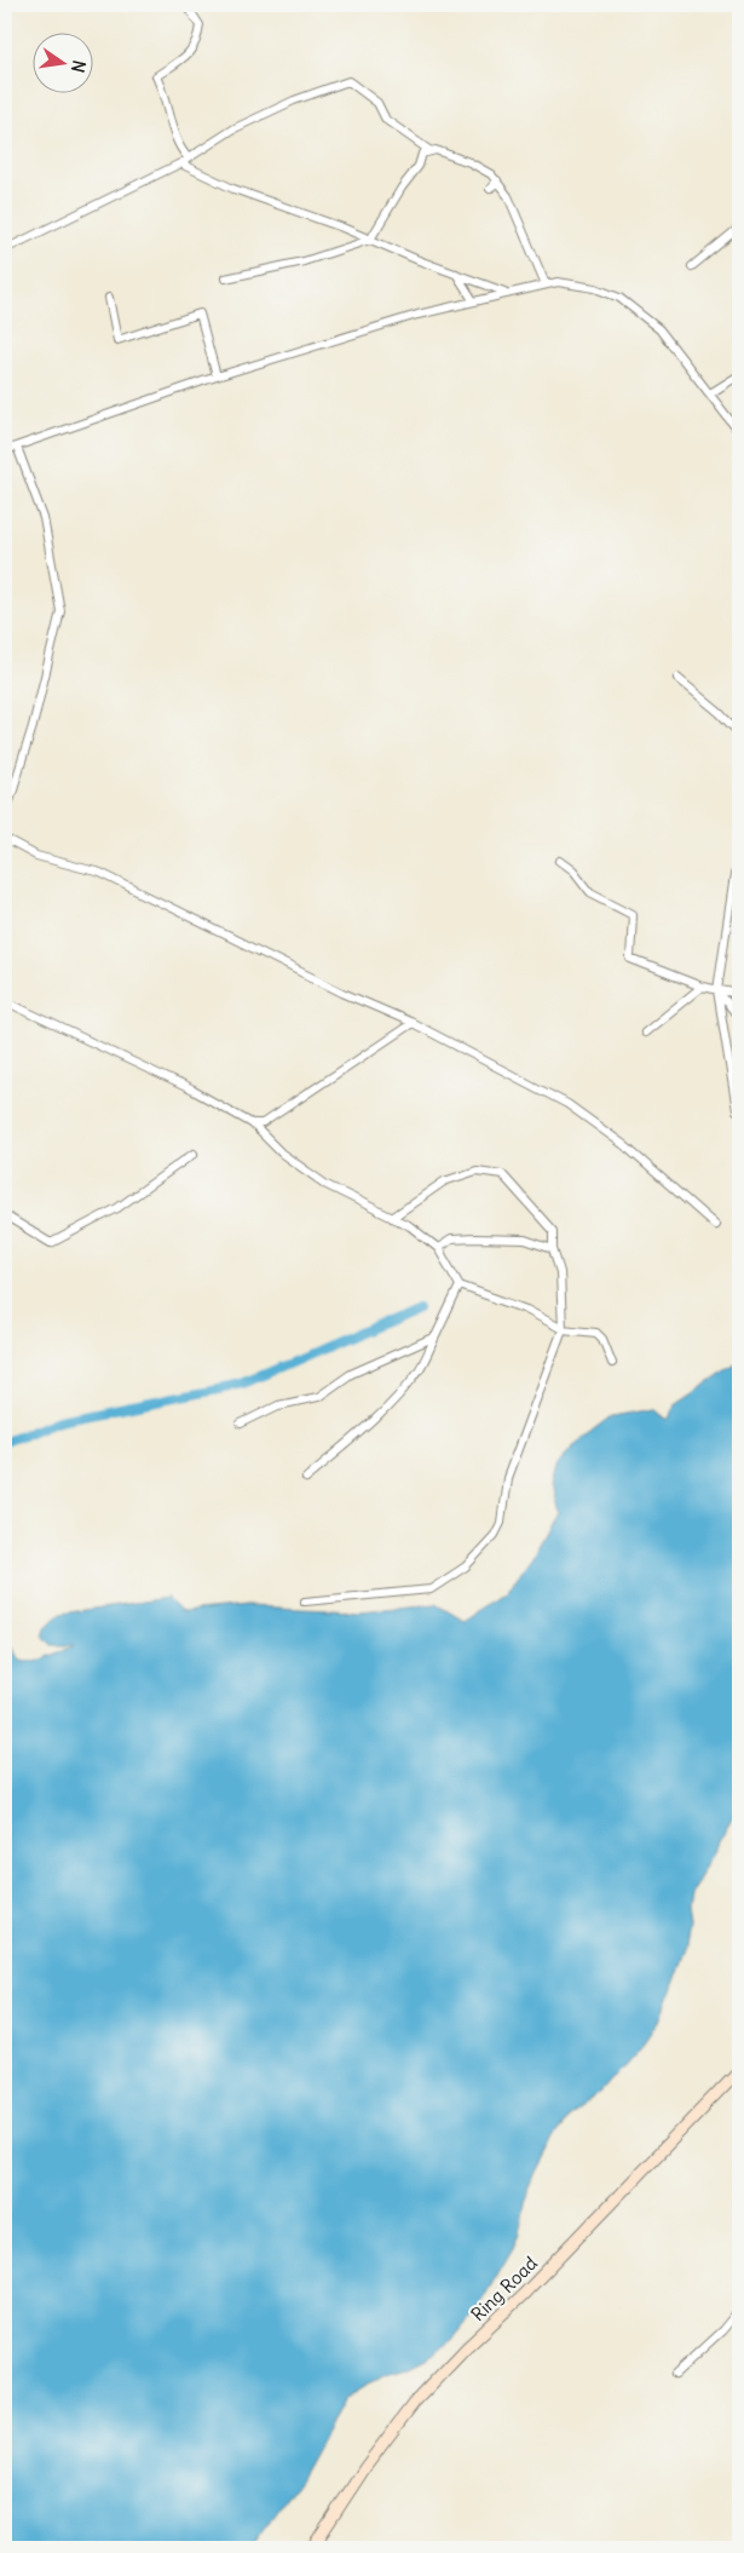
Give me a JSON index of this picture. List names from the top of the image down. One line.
{"streets":{"main road":["Ring Road"]},"north":"right"}
